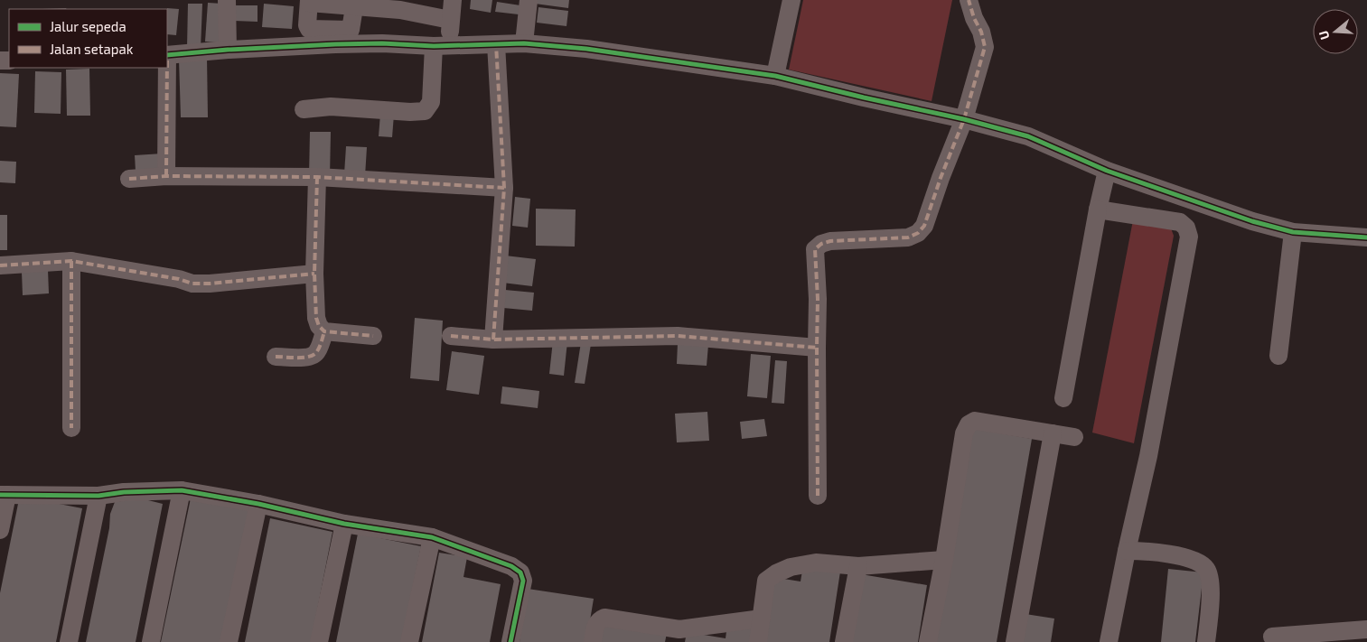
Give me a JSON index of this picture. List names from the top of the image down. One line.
{"legend":["Jalur sepeda","Jalan setapak"],"north":"left"}
